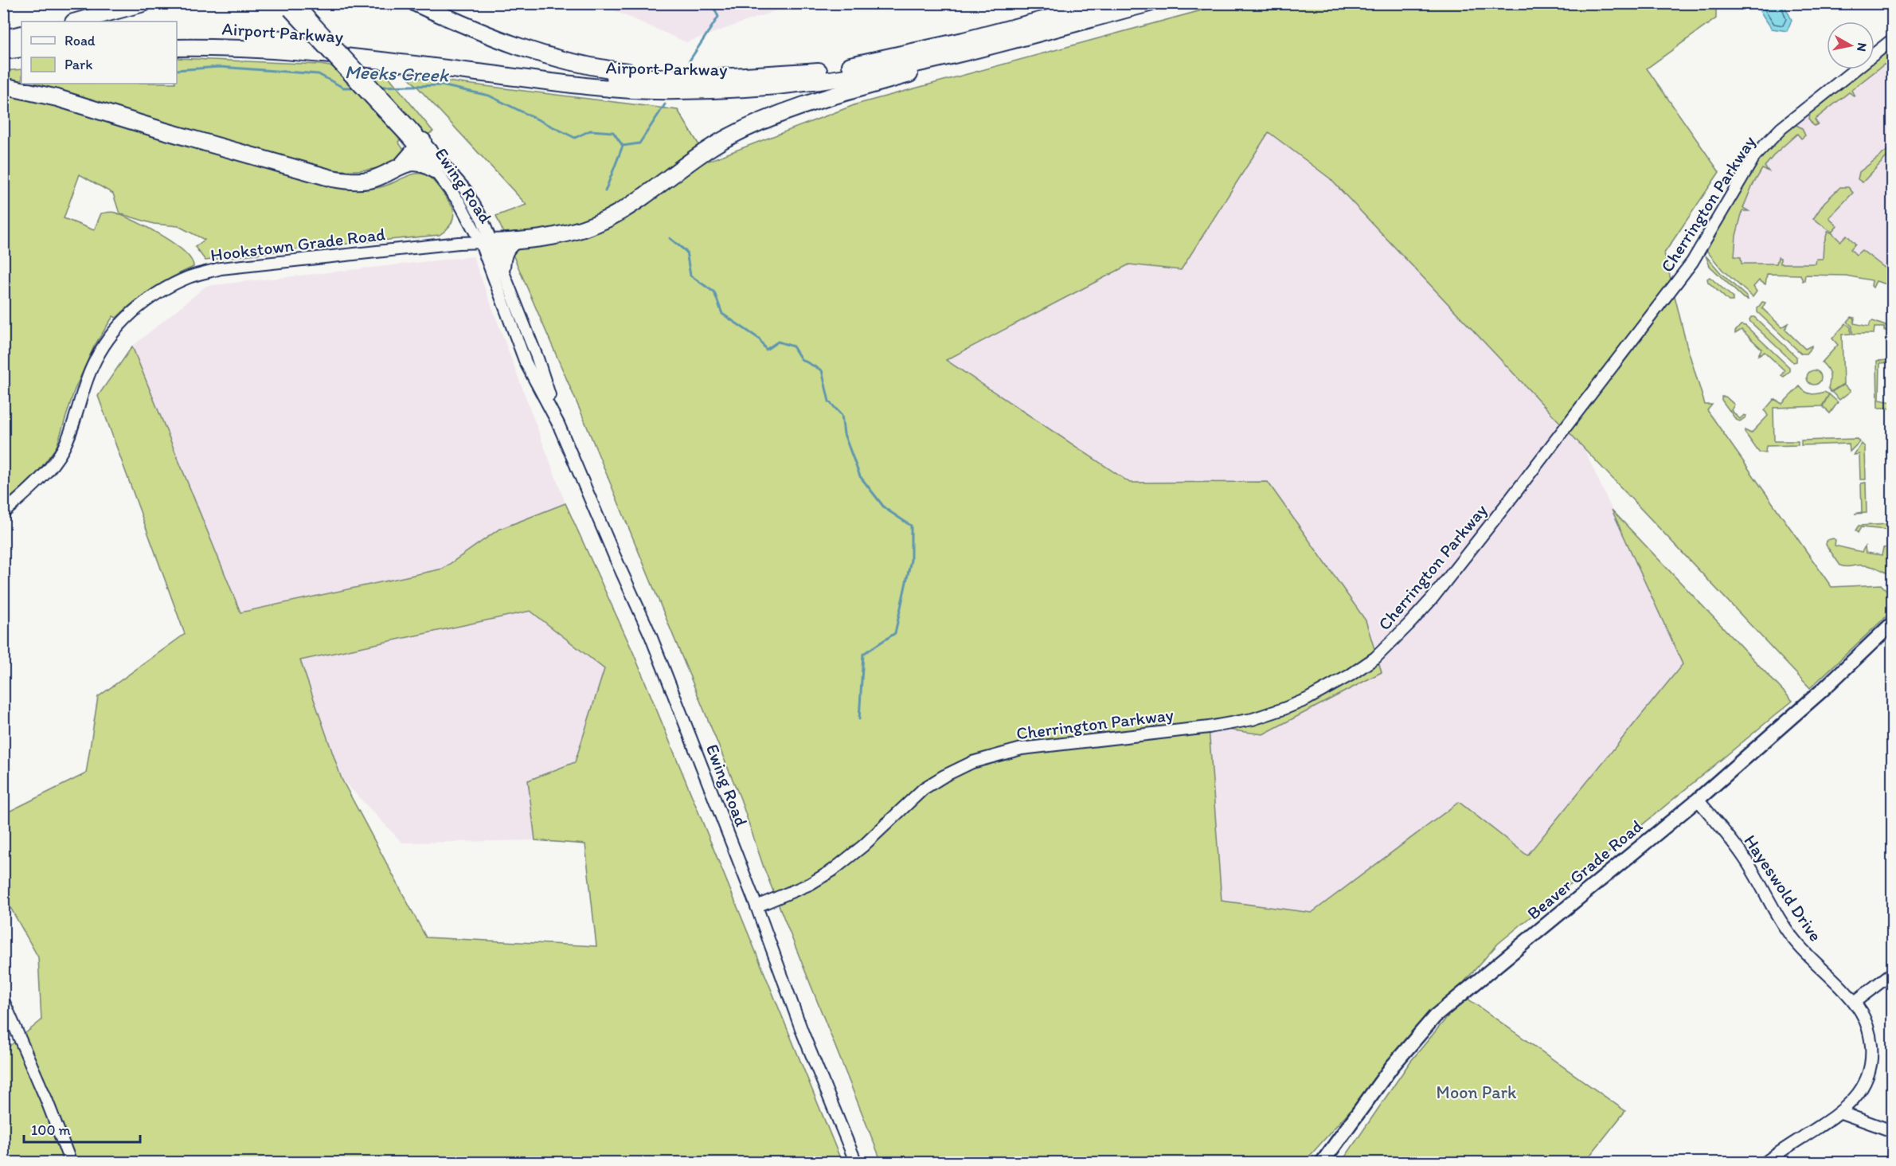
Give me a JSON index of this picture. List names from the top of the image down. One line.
{"streets":{"highway":["Airport Parkway"],"main road":["Beaver Grade Road"],"street":["Ewing Road","Cherrington Parkway","Hookstown Grade Road","Hayeswold Drive"]},"crossings":[["Ewing Road","Cherrington Parkway"],["Ewing Road","Hookstown Grade Road"],["Beaver Grade Road","Hayeswold Drive"]],"water":["Meeks Creek"],"parks":["Moon Park"],"legend":["Road","Park"],"scale_bar":"100 m","north":"right"}
